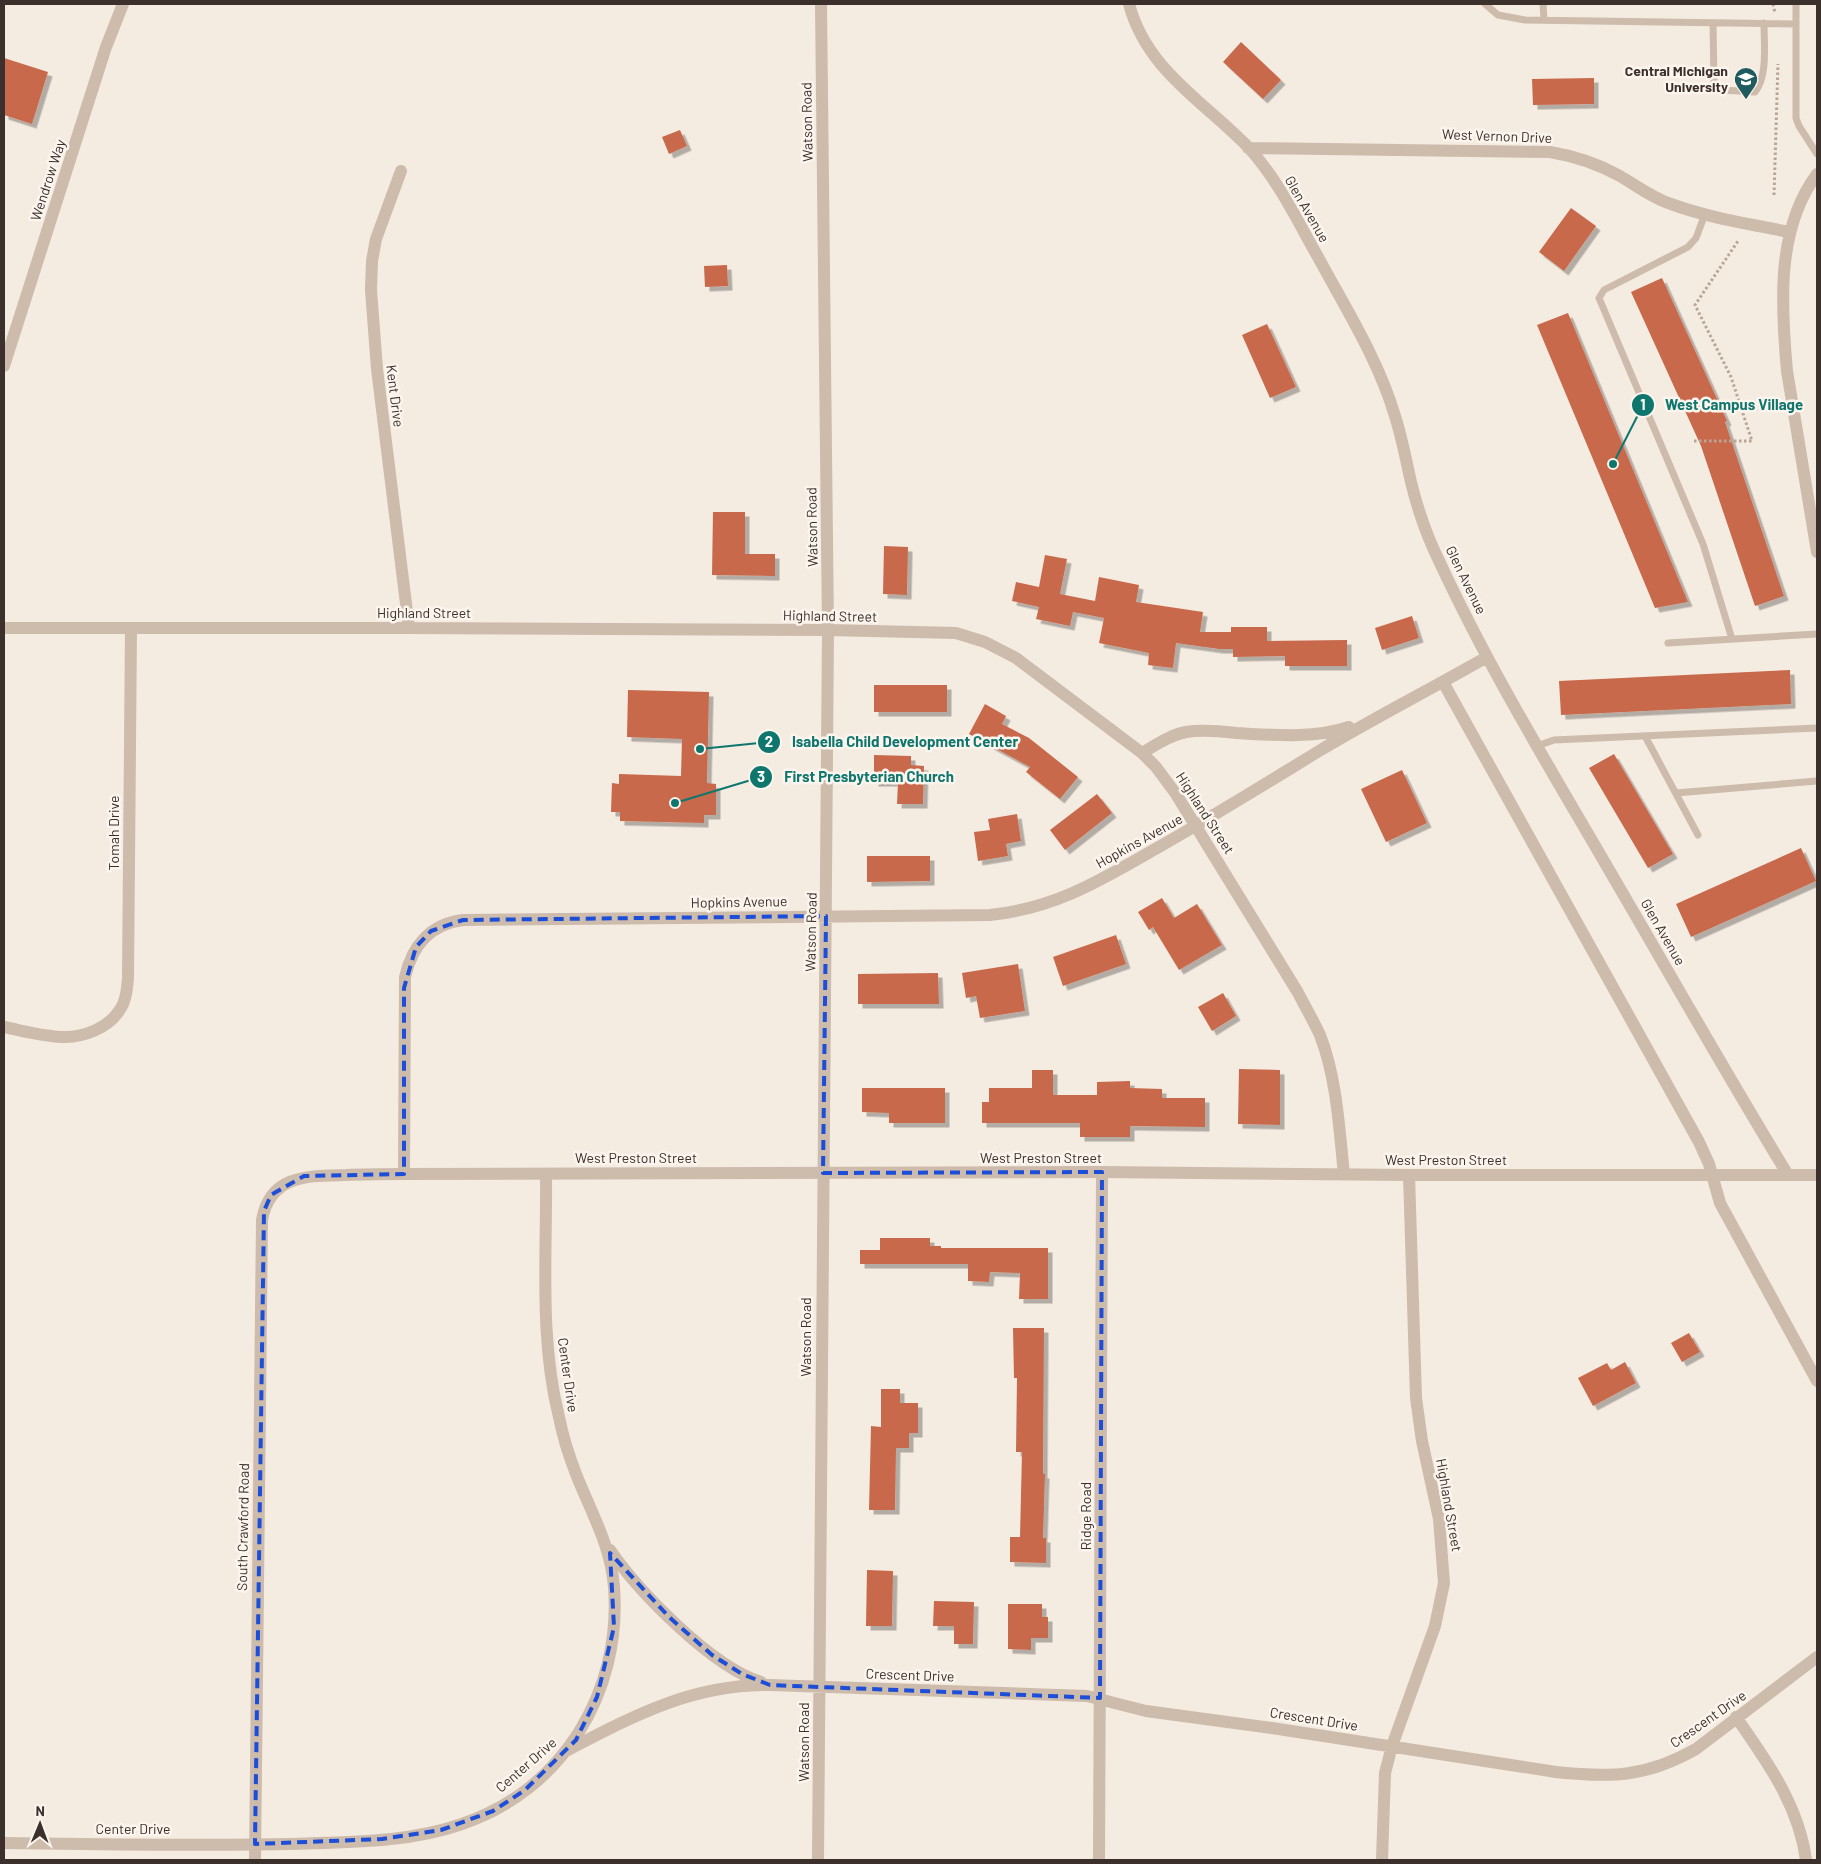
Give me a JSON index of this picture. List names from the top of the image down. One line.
{"streets":{"street":["Watson Road","West Vernon Drive","Wendrow Way","Glen Avenue","Kent Drive","Highland Street","Tomah Drive","Hopkins Avenue","West Preston Street","Center Drive","Ridge Road","South Crawford Road","Crescent Drive"]},"crossings":[["Watson Road","Highland Street"],["Watson Road","Hopkins Avenue"],["Watson Road","West Preston Street"],["Watson Road","Crescent Drive"],["West Vernon Drive","Glen Avenue"],["Glen Avenue","Hopkins Avenue"],["Glen Avenue","West Preston Street"],["Kent Drive","Highland Street"],["Highland Street","Tomah Drive"],["Highland Street","Hopkins Avenue"],["Highland Street","West Preston Street"],["Highland Street","Crescent Drive"],["Hopkins Avenue","West Preston Street"],["West Preston Street","Center Drive"],["West Preston Street","Ridge Road"],["West Preston Street","South Crawford Road"],["Center Drive","South Crawford Road"],["Center Drive","Crescent Drive"],["Ridge Road","Crescent Drive"]],"places":{"school or university":["Central Michigan University"],"other":["West Campus Village","Isabella Child Development Center","First Presbyterian Church"]},"north":"top"}
